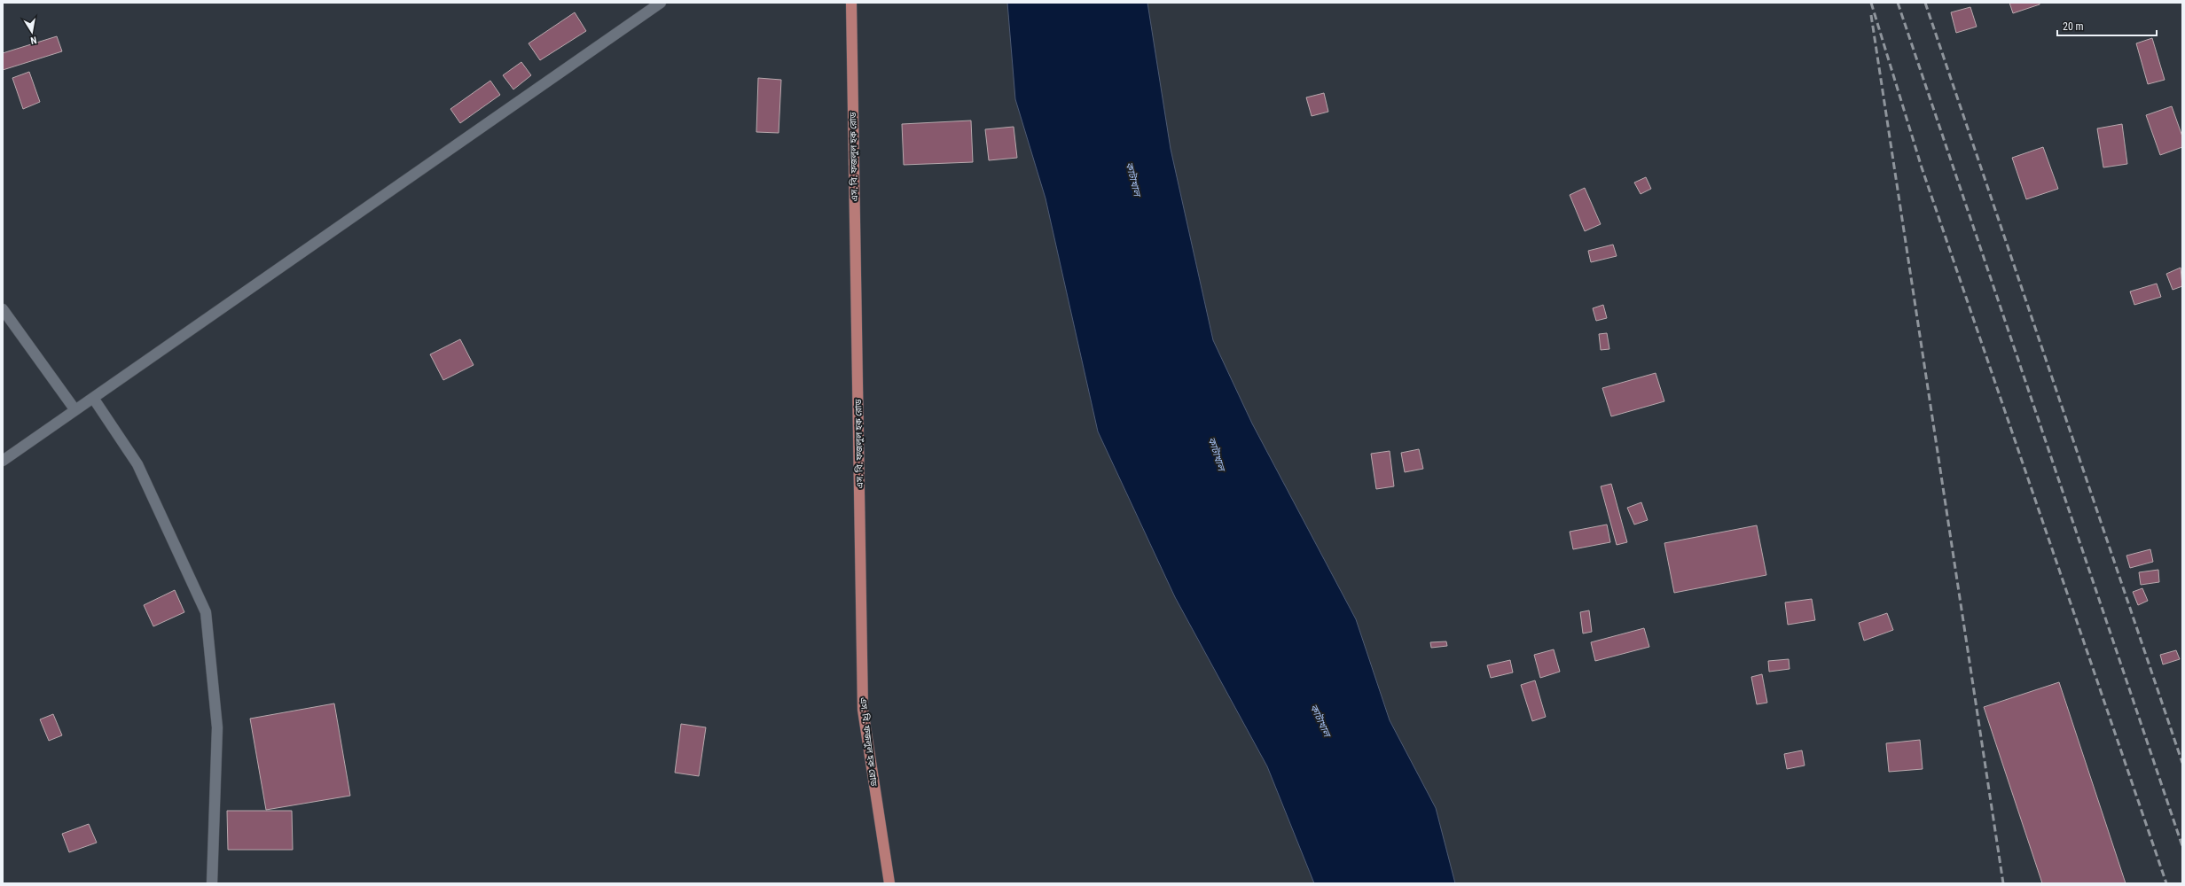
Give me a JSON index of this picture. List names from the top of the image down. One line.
{"streets":{"main road":["এস. বি. ফজলুল হক রোড"]},"water":["কাটাখাল"],"scale_bar":"20 m","north":"bottom"}
